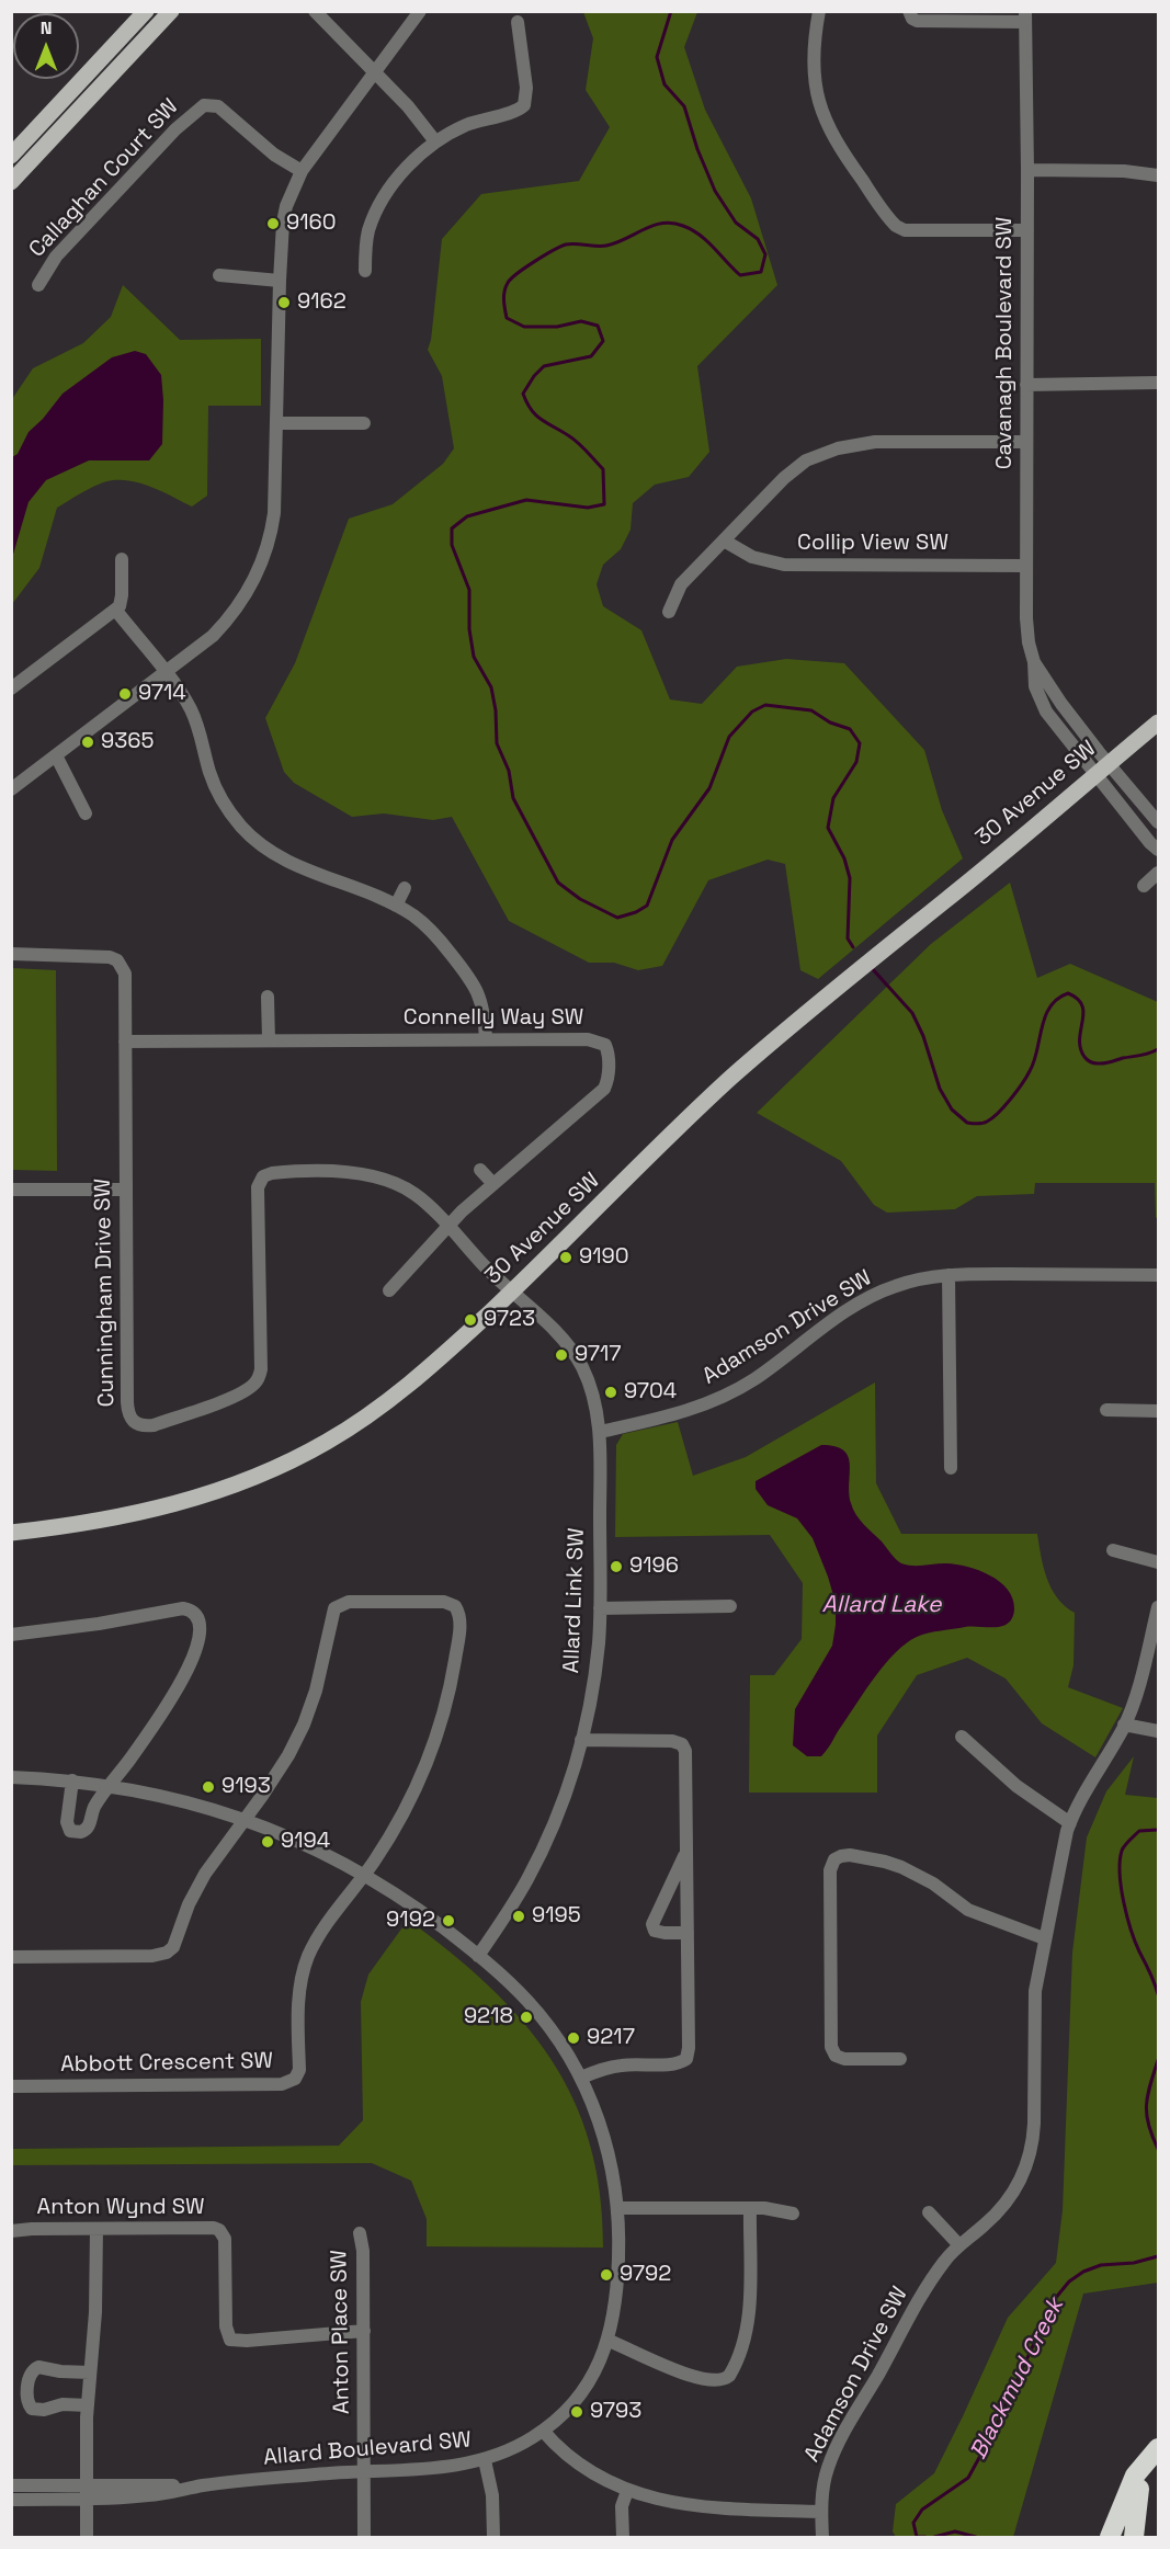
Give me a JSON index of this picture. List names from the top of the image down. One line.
{"streets":{"main road":["30 Avenue SW"],"street":["Callaghan Court SW","Cavanagh Boulevard SW","Collip View SW","Connelly Way SW","Cunningham Drive SW","Adamson Drive SW","Allard Link SW","Abbott Crescent SW","Anton Wynd SW","Anton Place SW","Allard Boulevard SW"]},"crossings":[["Cavanagh Boulevard SW","Collip View SW"],["Cavanagh Boulevard SW","30 Avenue SW"],["30 Avenue SW","Cunningham Drive SW"],["30 Avenue SW","Allard Link SW"],["Connelly Way SW","Cunningham Drive SW"],["Cunningham Drive SW","Allard Link SW"],["Adamson Drive SW","Allard Link SW"],["Allard Link SW","Allard Boulevard SW"],["Abbott Crescent SW","Allard Boulevard SW"],["Anton Wynd SW","Anton Place SW"],["Anton Place SW","Allard Boulevard SW"]],"water":["Allard Lake","Blackmud Creek"],"places":["9160","9162","9714","9365","9190","9723","9717","9704","9196","9193","9194","9195","9192","9218","9217","9792","9793"],"north":"top"}
